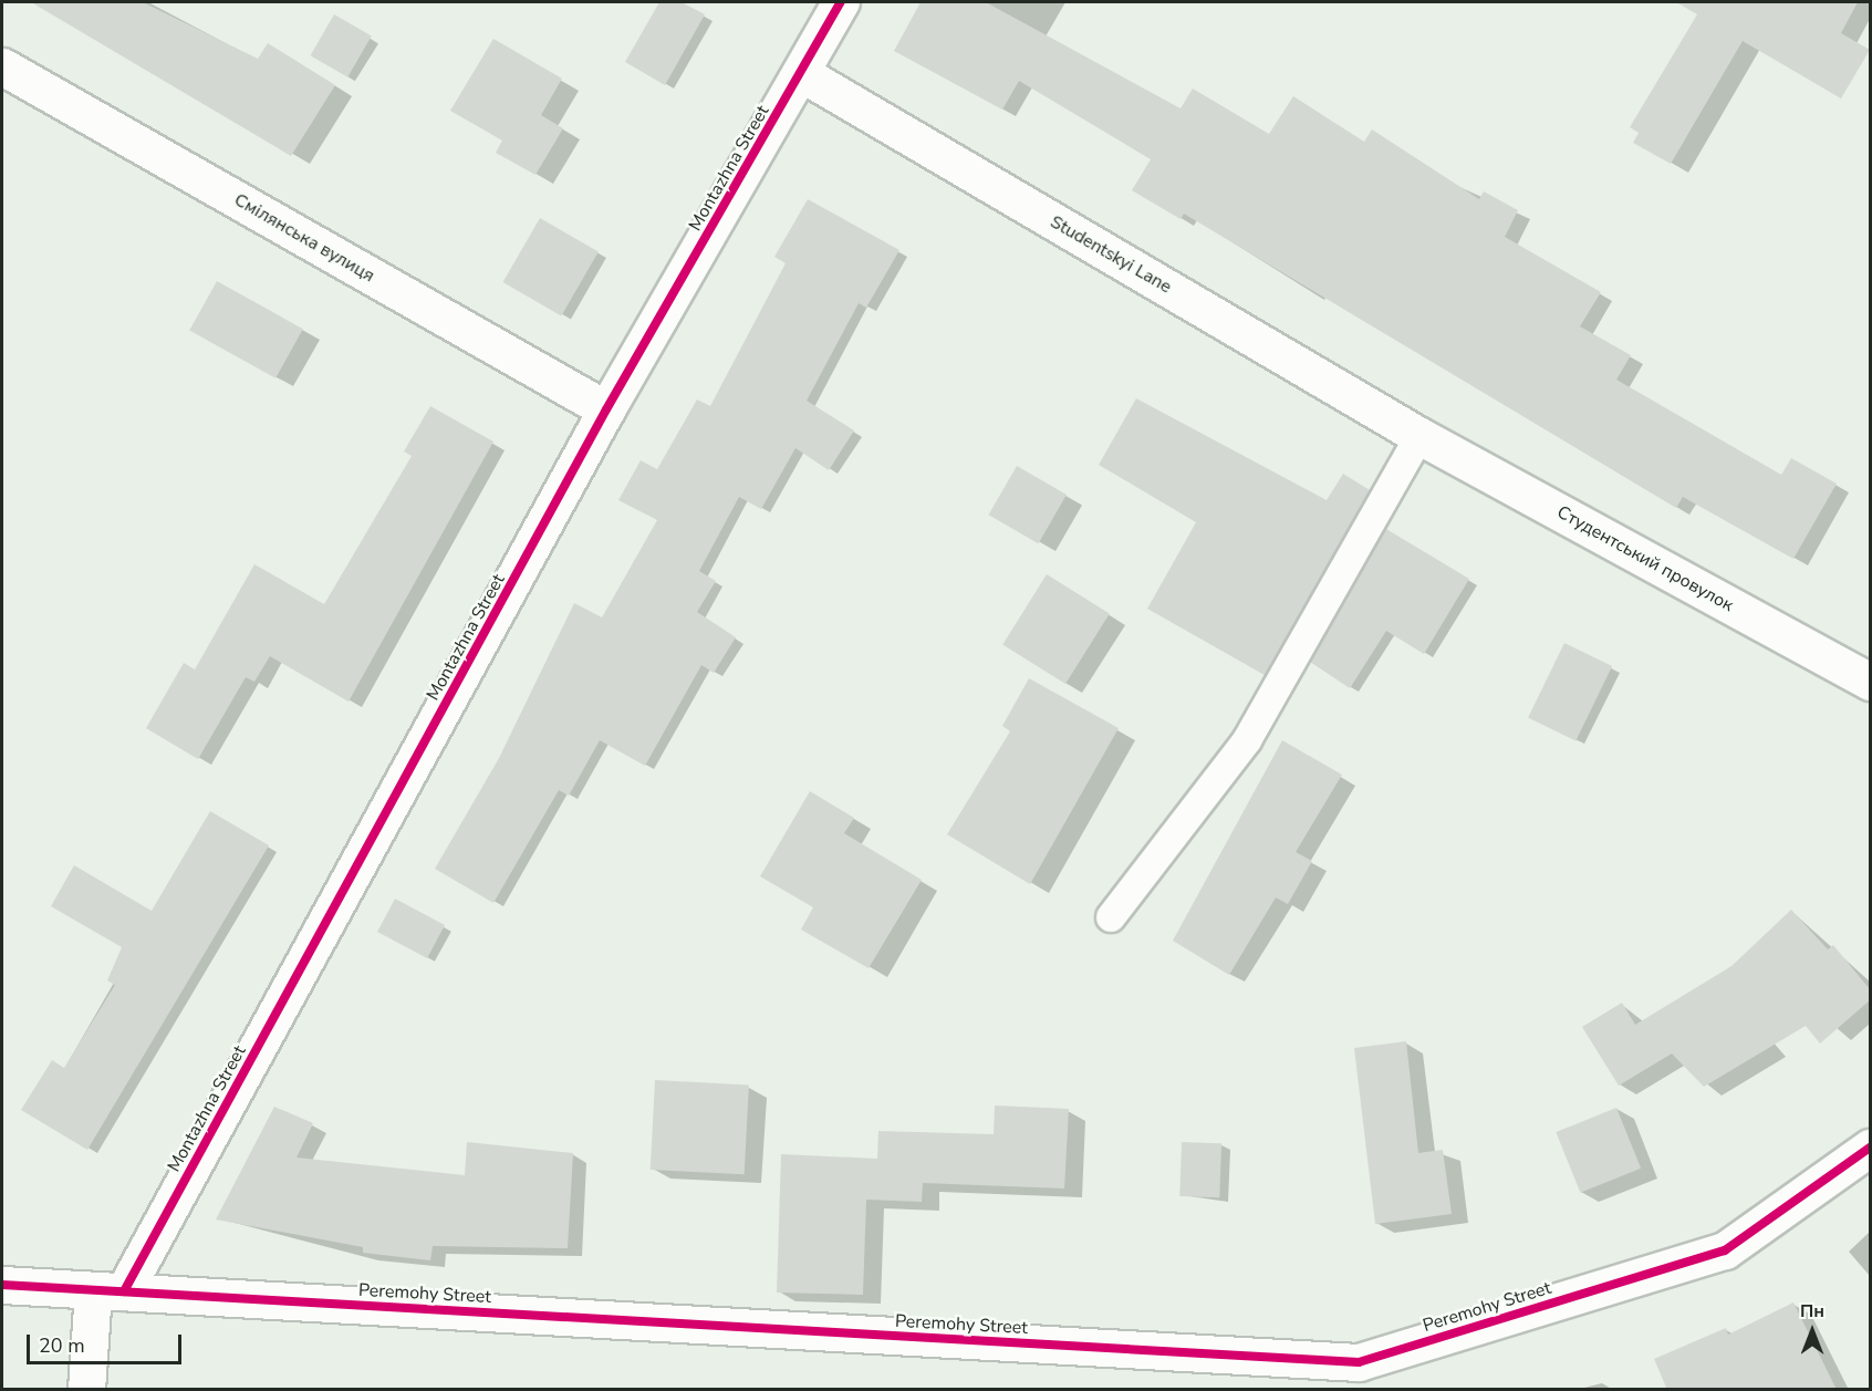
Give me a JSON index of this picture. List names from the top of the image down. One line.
{"streets":{"street":["Montazhna Street","Смілянська вулиця","Studentskyi Lane","Студентський провулок","Peremohy Street"]},"crossings":[["Montazhna Street","Смілянська вулиця"],["Montazhna Street","Studentskyi Lane"],["Montazhna Street","Peremohy Street"],["Studentskyi Lane","Студентський провулок"]],"scale_bar":"20 m","north":"top"}
